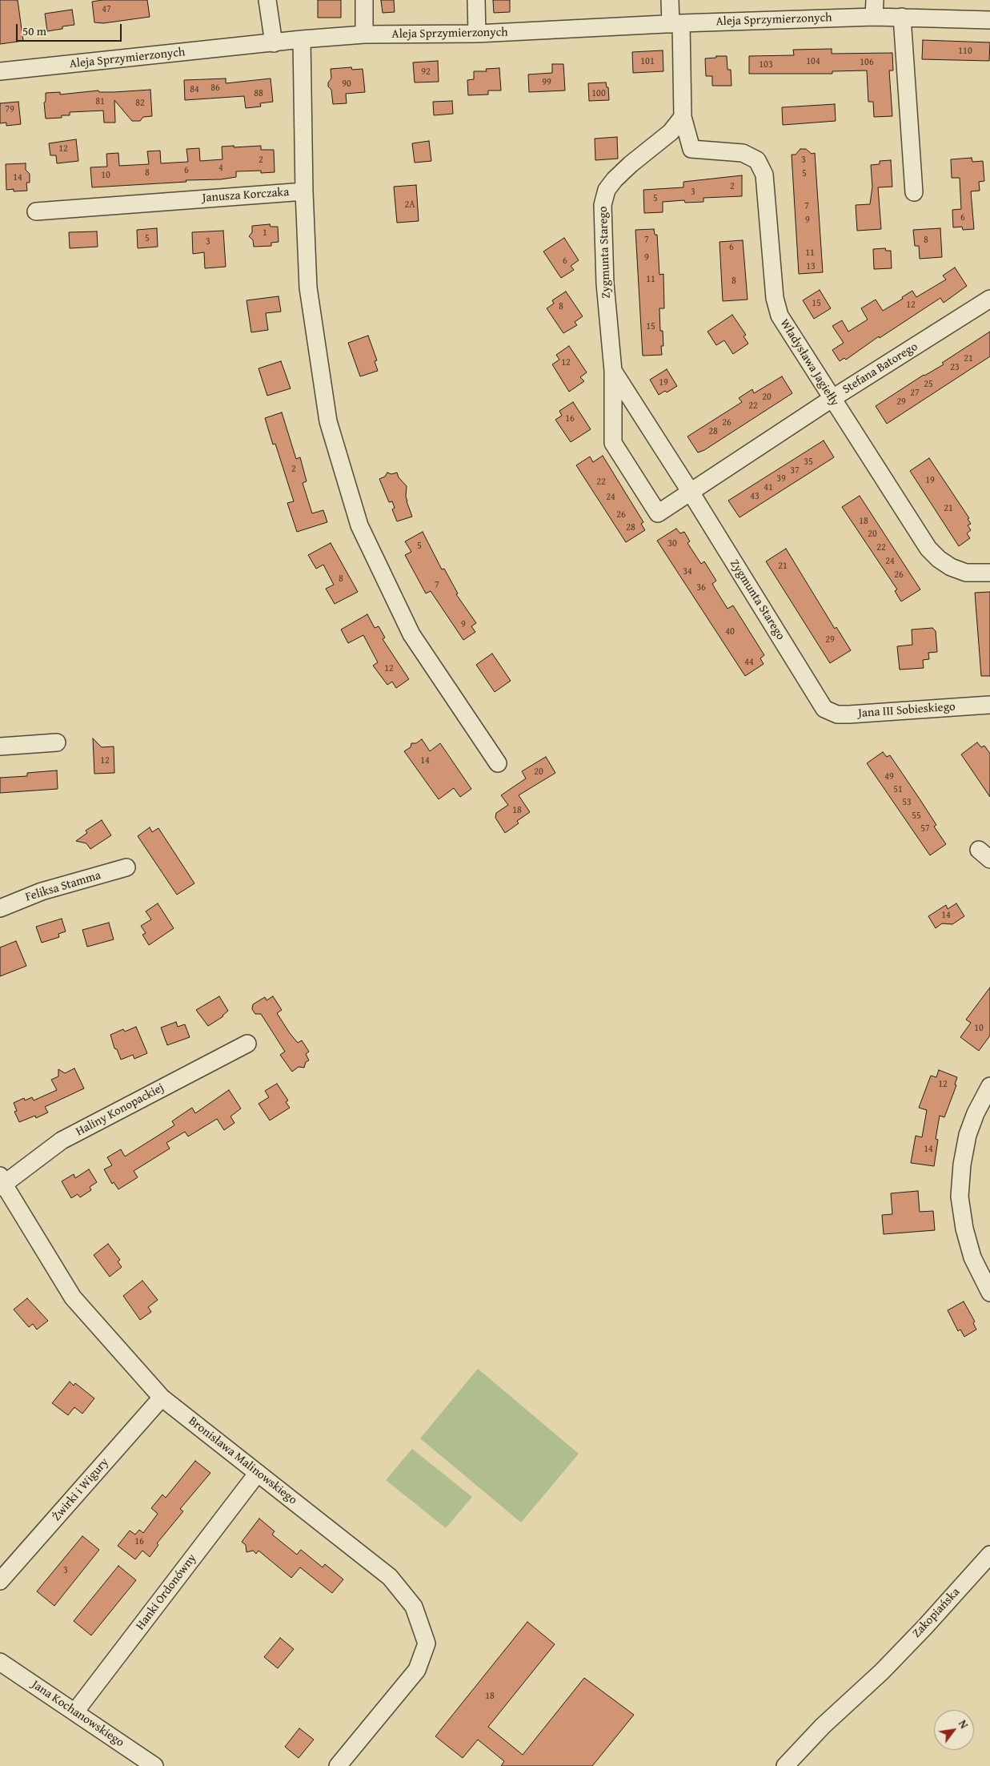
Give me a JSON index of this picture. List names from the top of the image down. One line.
{"streets":{"street":["Aleja Sprzymierzonych","Janusza Korczaka","Zygmunta Starego","Władysława Jagiełły","Stefana Batorego","Jana III Sobieskiego","Feliksa Stamma","Haliny Konopackiej","Bronisława Malinowskiego","Żwirki i Wigury","Hanki Ordonówny","Zakopiańska","Jana Kochanowskiego"]},"crossings":[["Aleja Sprzymierzonych","Janusza Korczaka"],["Zygmunta Starego","Władysława Jagiełły"],["Zygmunta Starego","Stefana Batorego"],["Zygmunta Starego","Jana III Sobieskiego"],["Władysława Jagiełły","Stefana Batorego"],["Haliny Konopackiej","Bronisława Malinowskiego"],["Bronisława Malinowskiego","Żwirki i Wigury"],["Bronisława Malinowskiego","Hanki Ordonówny"],["Hanki Ordonówny","Jana Kochanowskiego"]],"house_numbers":["47","110","101","104","106","103","92","99","90","86","84","88","100","81","82","79","12","2","3","4","6","8","5","10","14","2","3","5","2A","7","6","9","1","5","7","8","3","6","11","9","6","13","11","8","15","12","8","15","21","12","23","19","25","27","20","29","22","16","26","28","35","2","37","39","19","22","41","43","24","21","26","18","28","20","30","5","22","24","21","34","26","8","7","36","9","40","29","44","12","12","14","20","49","51","53","18","55","57","14","10","12","14","16","3","18"],"scale_bar":"50 m","north":"top right"}
